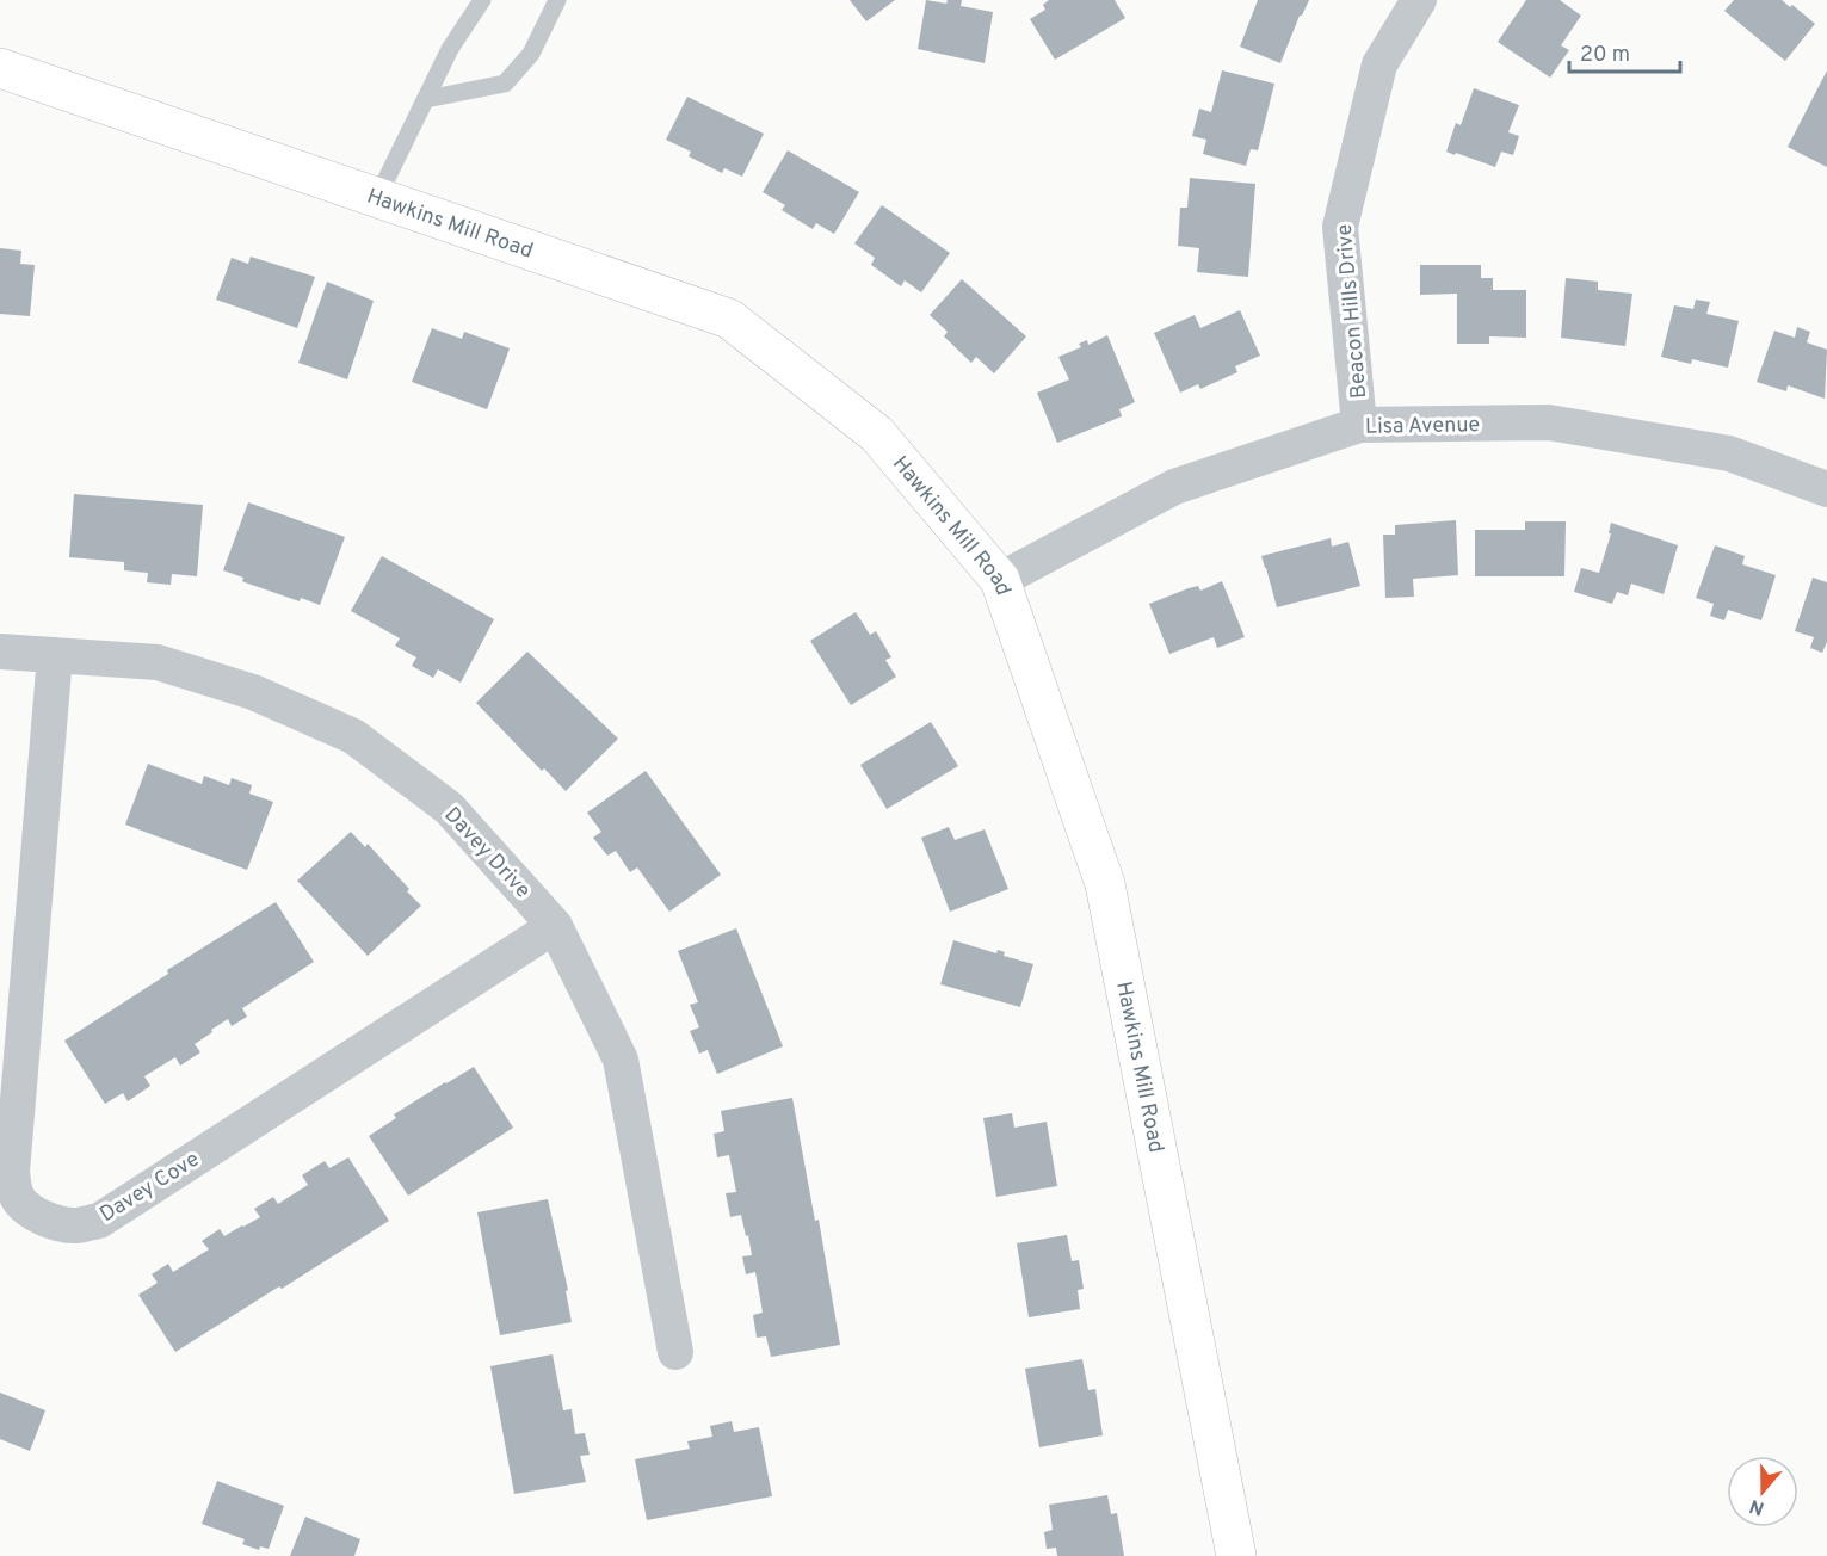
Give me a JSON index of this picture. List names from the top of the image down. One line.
{"streets":{"street":["Hawkins Mill Road","Beacon Hills Drive","Lisa Avenue","Davey Drive","Davey Cove"]},"crossings":[["Hawkins Mill Road","Lisa Avenue"],["Beacon Hills Drive","Lisa Avenue"],["Davey Drive","Davey Cove"]],"scale_bar":"20 m","north":"bottom"}
